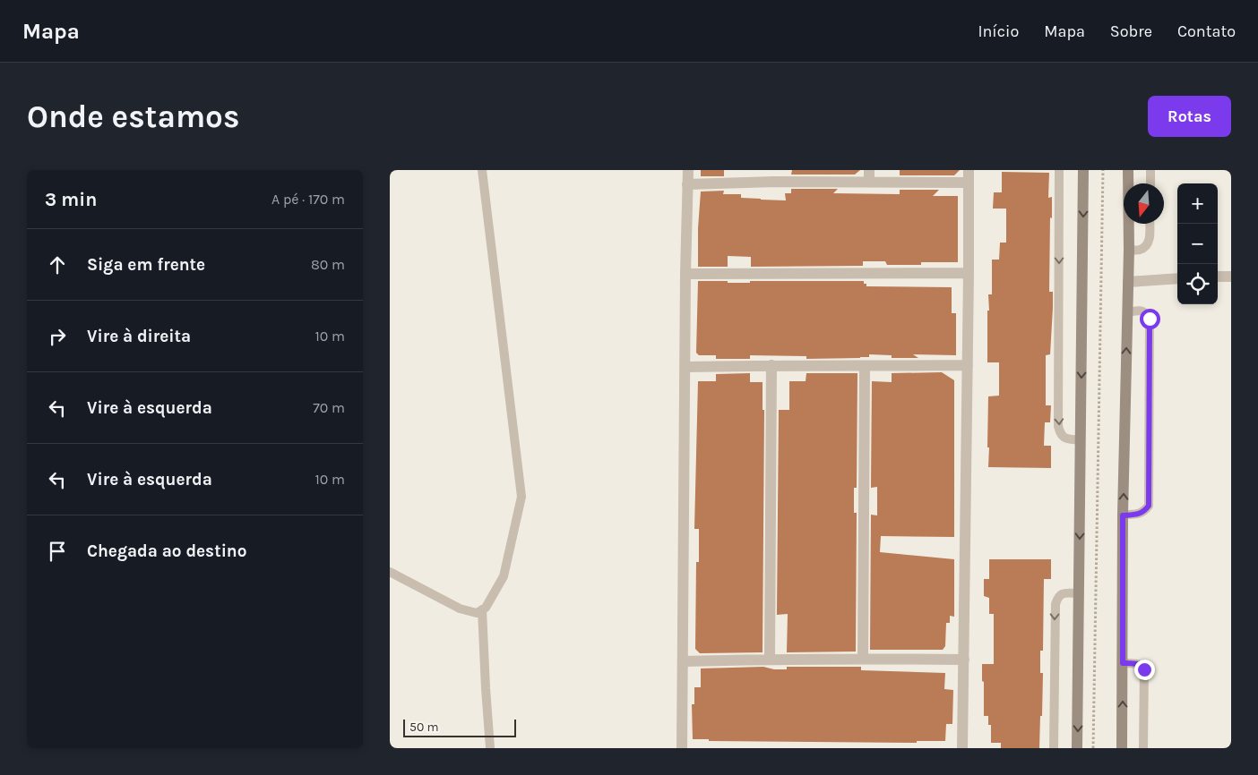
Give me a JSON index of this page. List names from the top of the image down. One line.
{"scale_bar":"50 m","north":"bottom","page":{"header":"Mapa","nav":["Início","Mapa","Sobre","Contato"],"buttons":"Rotas","title":"Onde estamos","heading":["3 min","A pé · 170 m"],"map_buttons":["+","−"],"list":[["Siga em frente","80 m"],["Vire à direita","10 m"],["Vire à esquerda","70 m"],["Vire à esquerda","10 m"],"Chegada ao destino"],"scale":"50 m"}}
